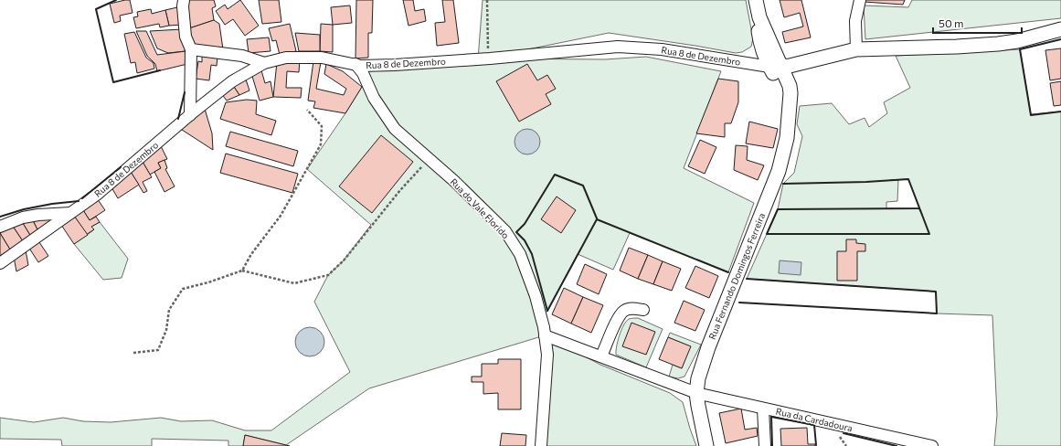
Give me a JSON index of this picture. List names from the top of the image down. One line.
{"streets":{"street":["Rua 8 de Dezembro","Rua do Vale Florido","Rua Fernando Domingos Ferreira","Rua da Cardadoura"]},"crossings":[["Rua 8 de Dezembro","Rua do Vale Florido"],["Rua 8 de Dezembro","Rua Fernando Domingos Ferreira"],["Rua do Vale Florido","Rua da Cardadoura"],["Rua Fernando Domingos Ferreira","Rua da Cardadoura"]],"scale_bar":"50 m"}
